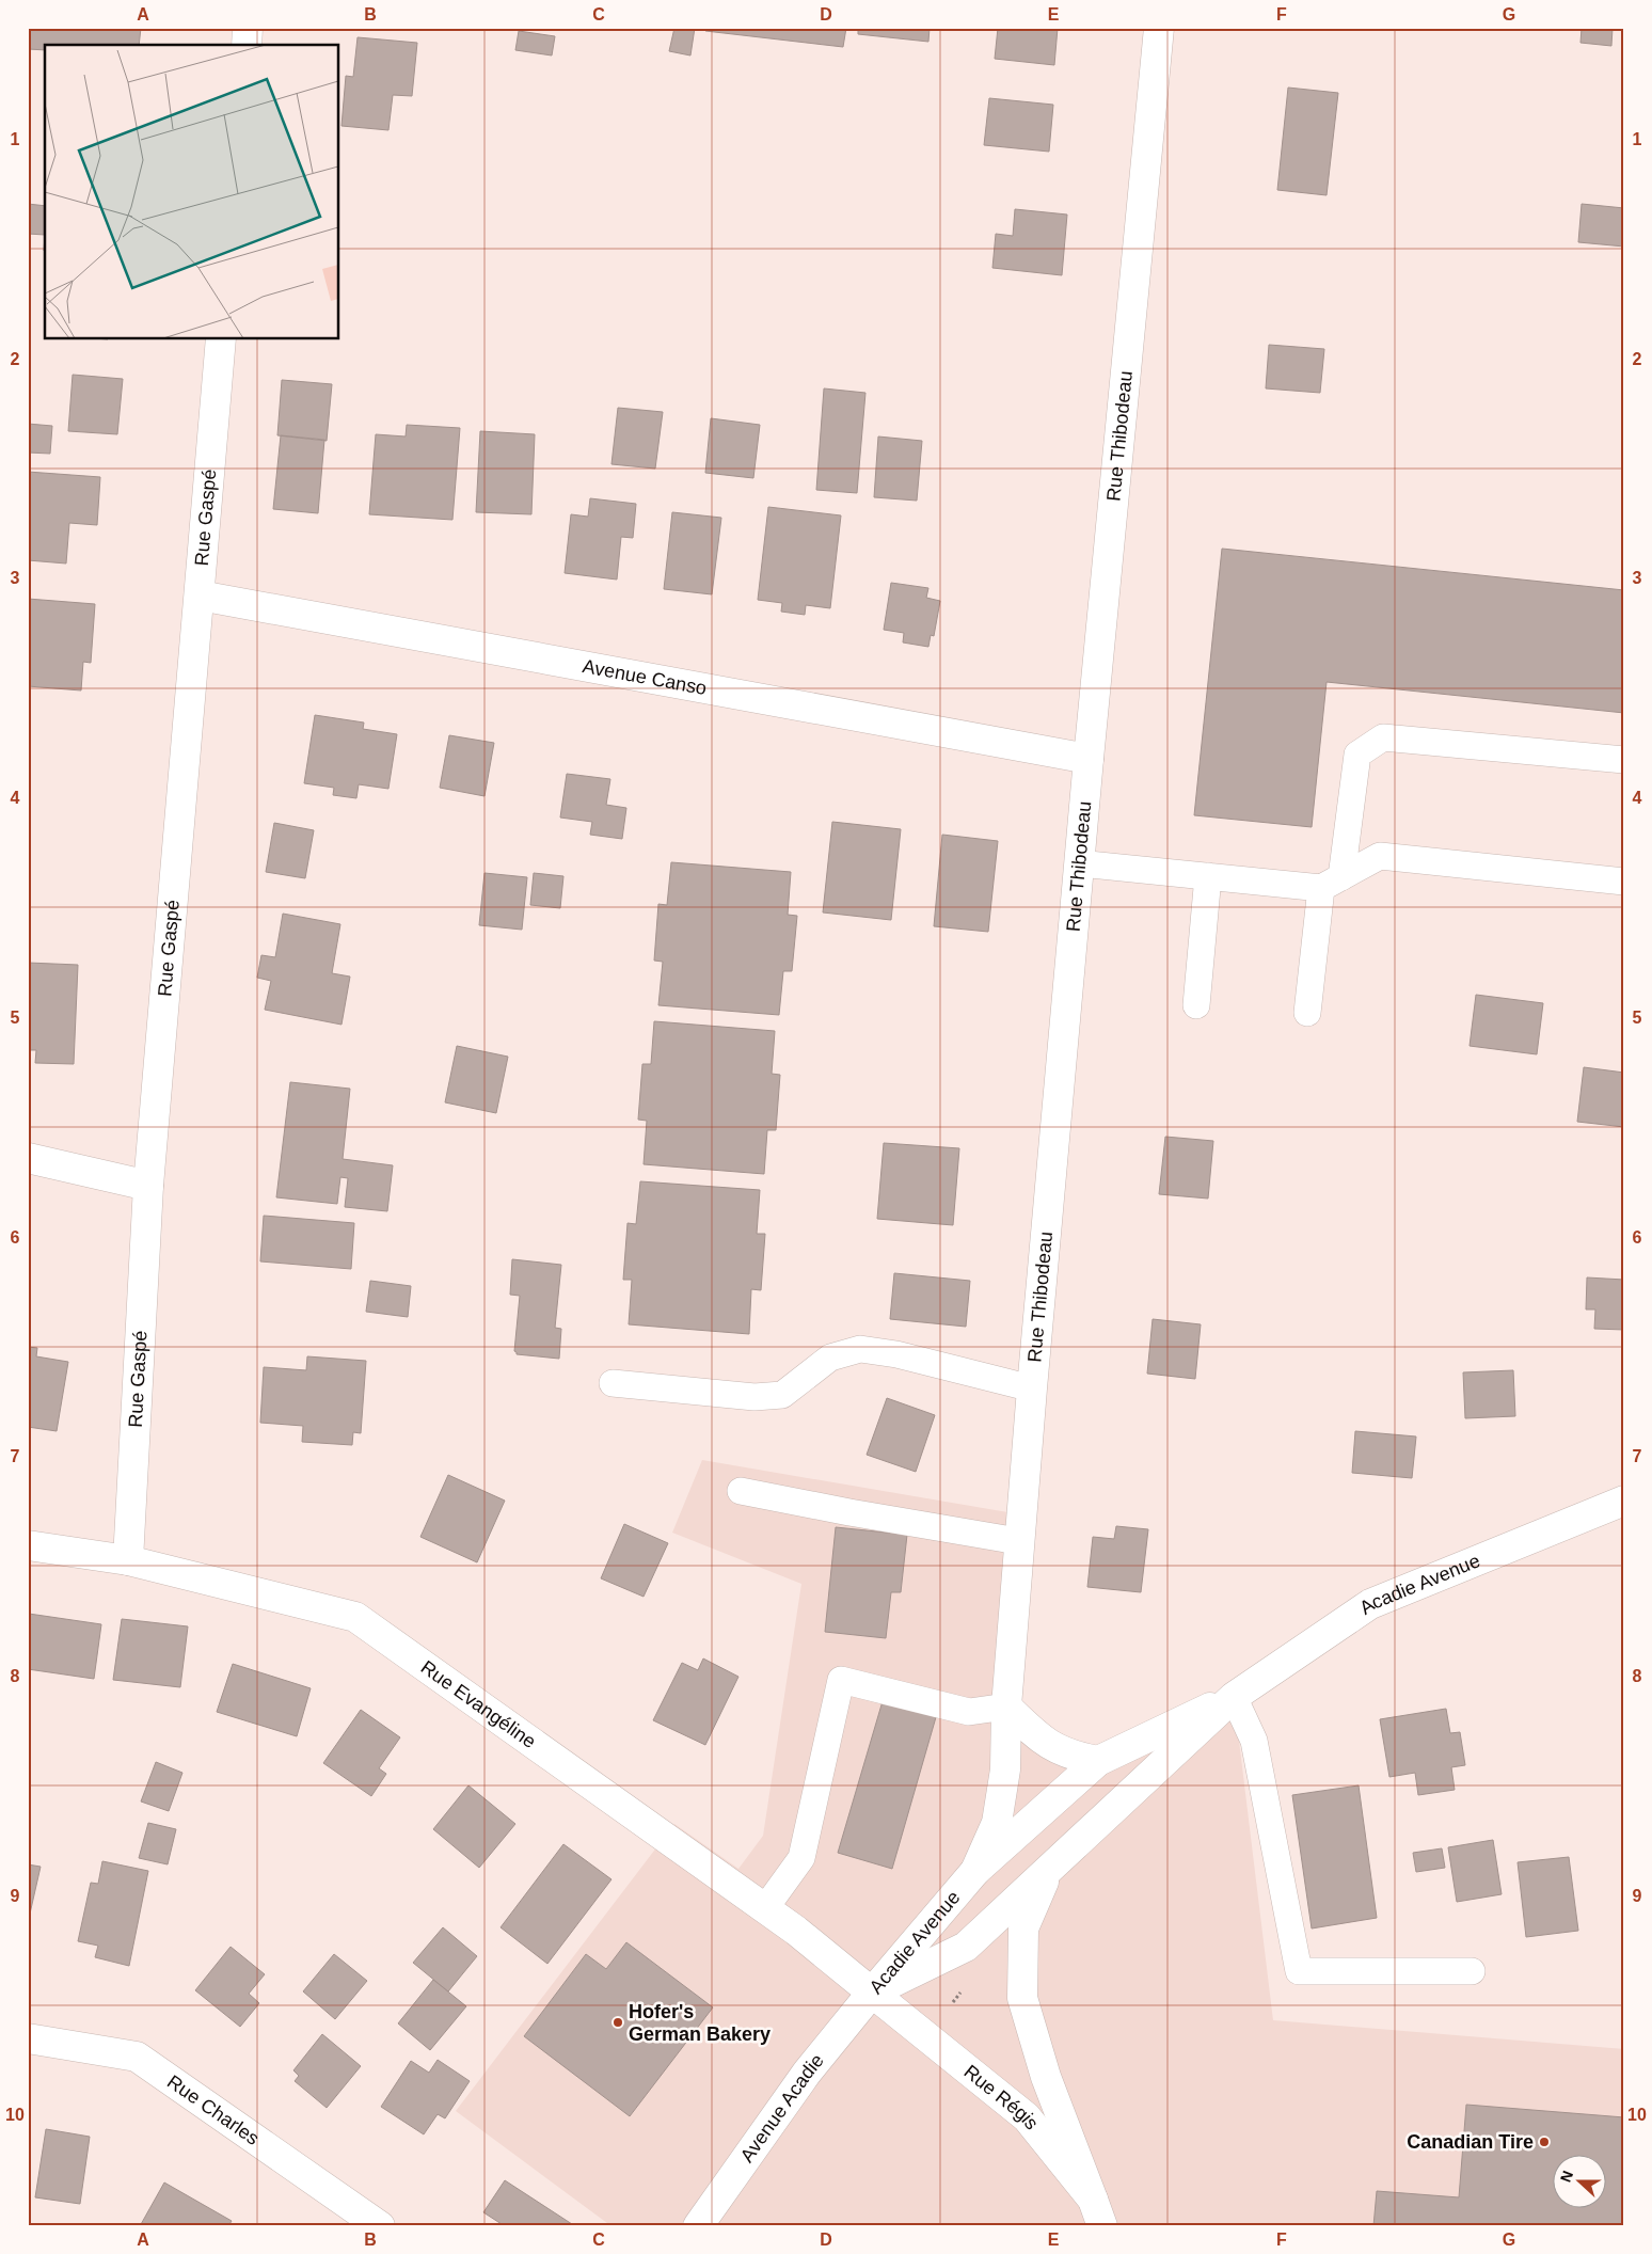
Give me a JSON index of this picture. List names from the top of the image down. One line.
{"streets":{"street":["Rue Thibodeau","Rue Gaspé","Avenue Canso","Acadie Avenue","Rue Evangéline","Rue Régis","Avenue Acadie","Rue Charles"]},"crossings":[["Rue Thibodeau","Avenue Canso"],["Rue Thibodeau","Acadie Avenue"],["Rue Gaspé","Avenue Canso"],["Rue Gaspé","Rue Evangéline"],["Acadie Avenue","Rue Evangéline"],["Acadie Avenue","Rue Régis"],["Acadie Avenue","Avenue Acadie"],["Rue Evangéline","Rue Régis"],["Rue Evangéline","Avenue Acadie"],["Rue Régis","Avenue Acadie"]],"places":["Hofer's German Bakery","Canadian Tire"],"north":"left","grid":{"columns":["A","B","C","D","E","F","G"],"rows":["1","2","3","4","5","6","7","8","9","10"]}}
